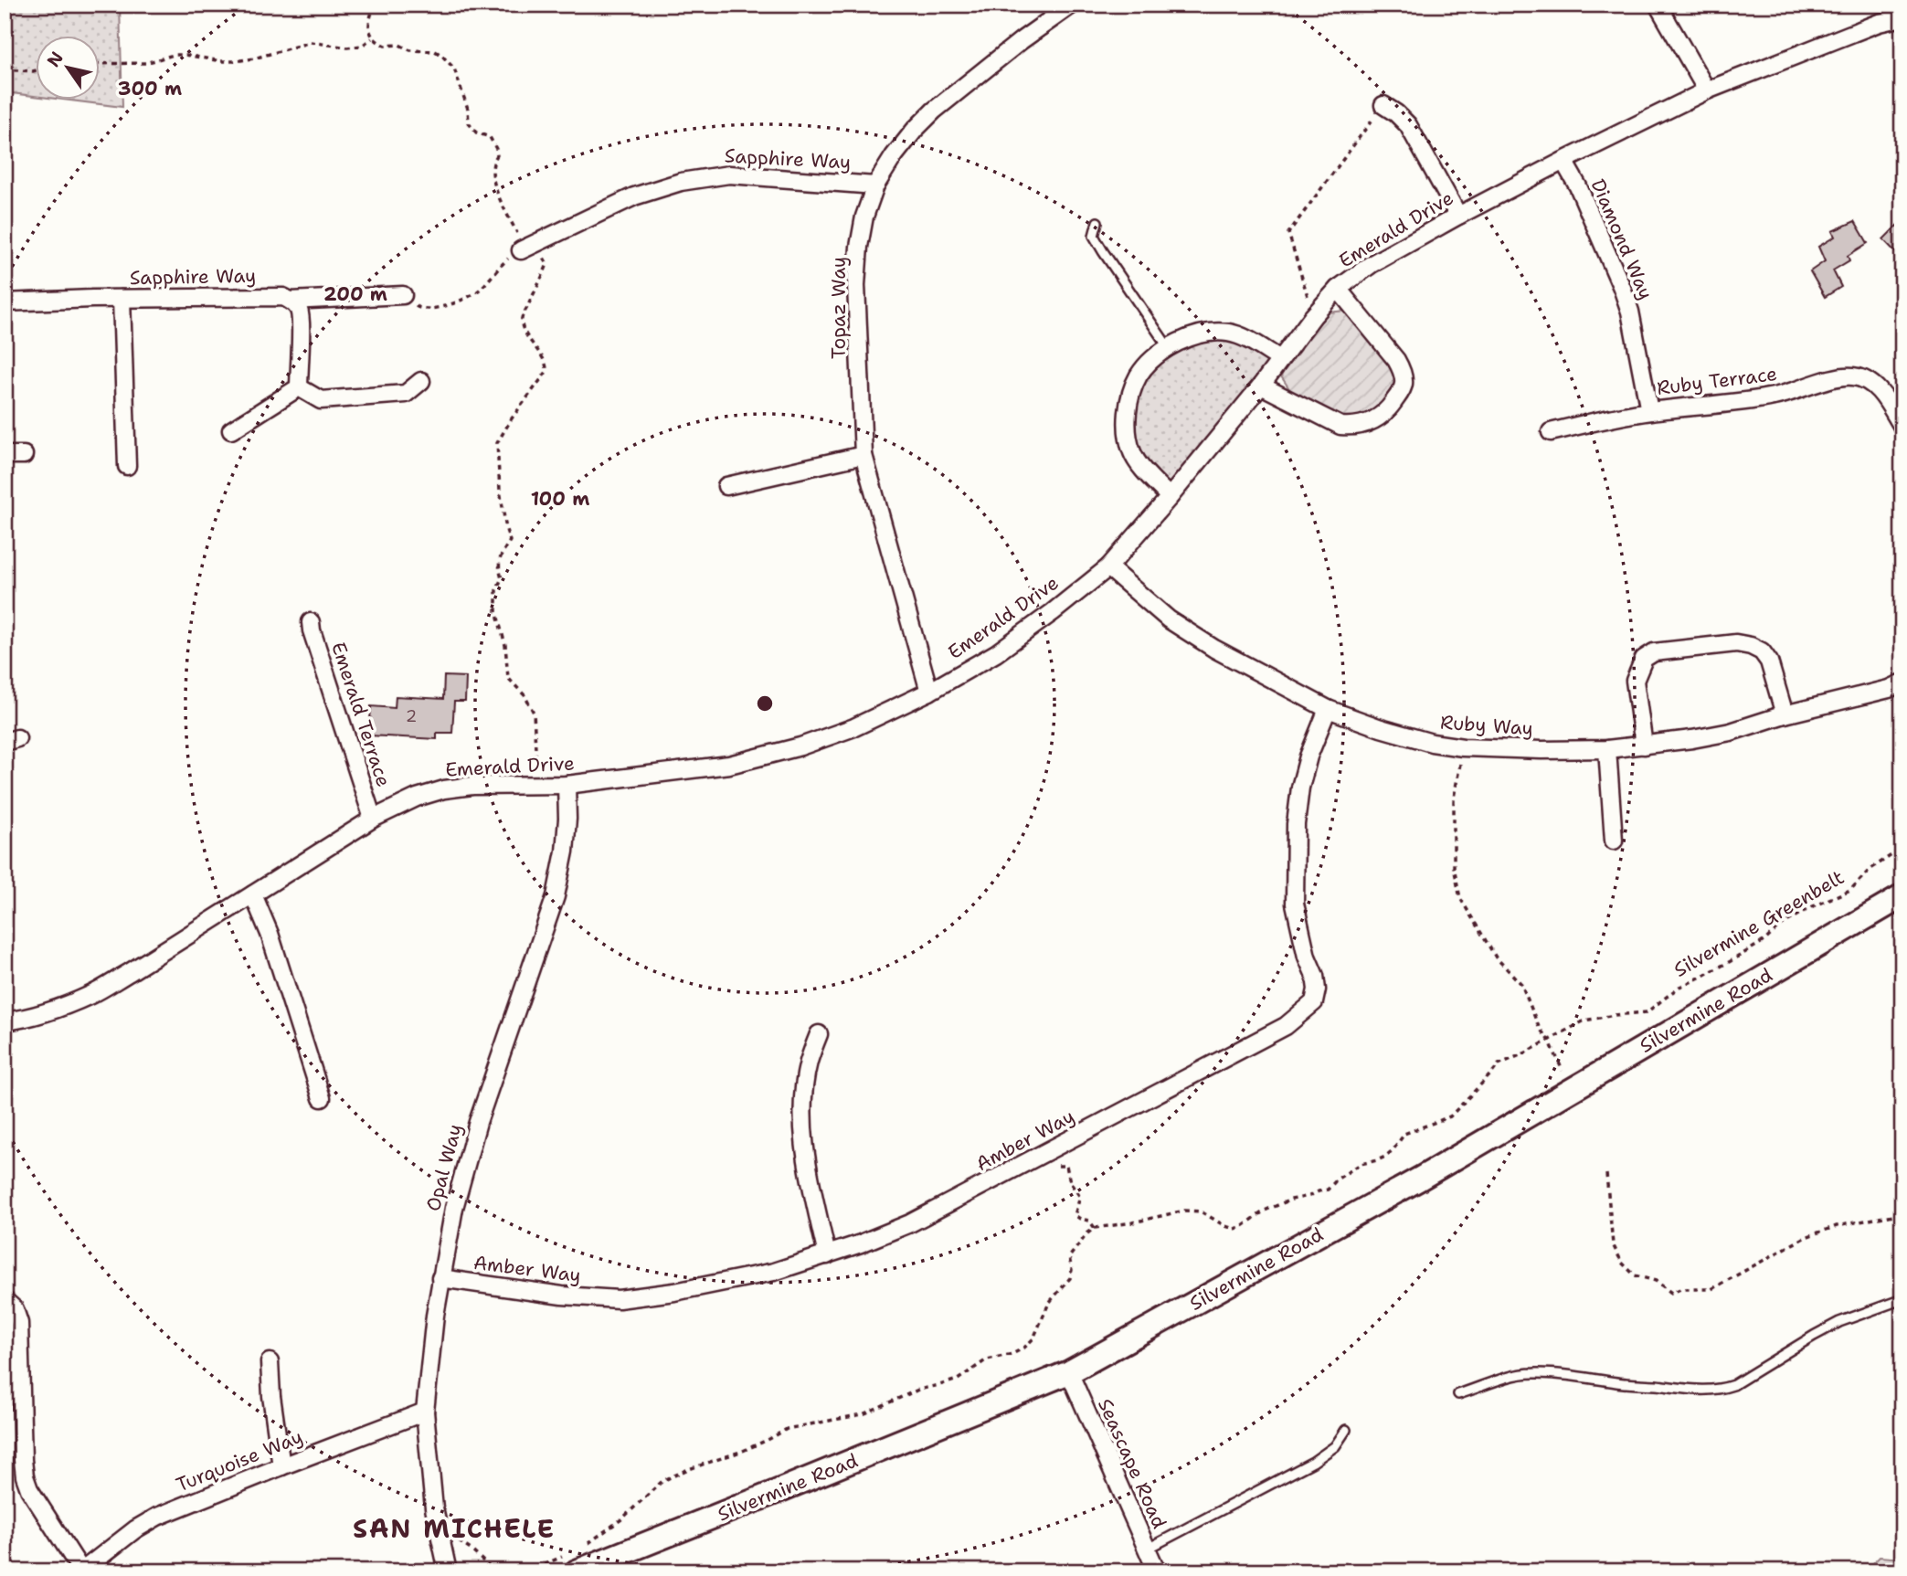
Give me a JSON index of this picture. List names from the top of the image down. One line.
{"streets":{"street":["Sapphire Way","Emerald Drive","Diamond Way","Topaz Way","Ruby Terrace","Emerald Terrace","Ruby Way","Silvermine Road","Amber Way","Opal Way","Turquoise Way","Seascape Road"],"path":["Silvermine Greenbelt"]},"crossings":[["Sapphire Way","Topaz Way"],["Emerald Drive","Diamond Way"],["Emerald Drive","Topaz Way"],["Emerald Drive","Emerald Terrace"],["Emerald Drive","Ruby Way"],["Emerald Drive","Opal Way"],["Diamond Way","Ruby Terrace"],["Ruby Way","Amber Way"],["Silvermine Road","Seascape Road"],["Amber Way","Opal Way"],["Opal Way","Turquoise Way"]],"districts":["SAN MICHELE"],"house_numbers":["2"],"north":"top left","rings":["300 m","200 m","100 m"]}
